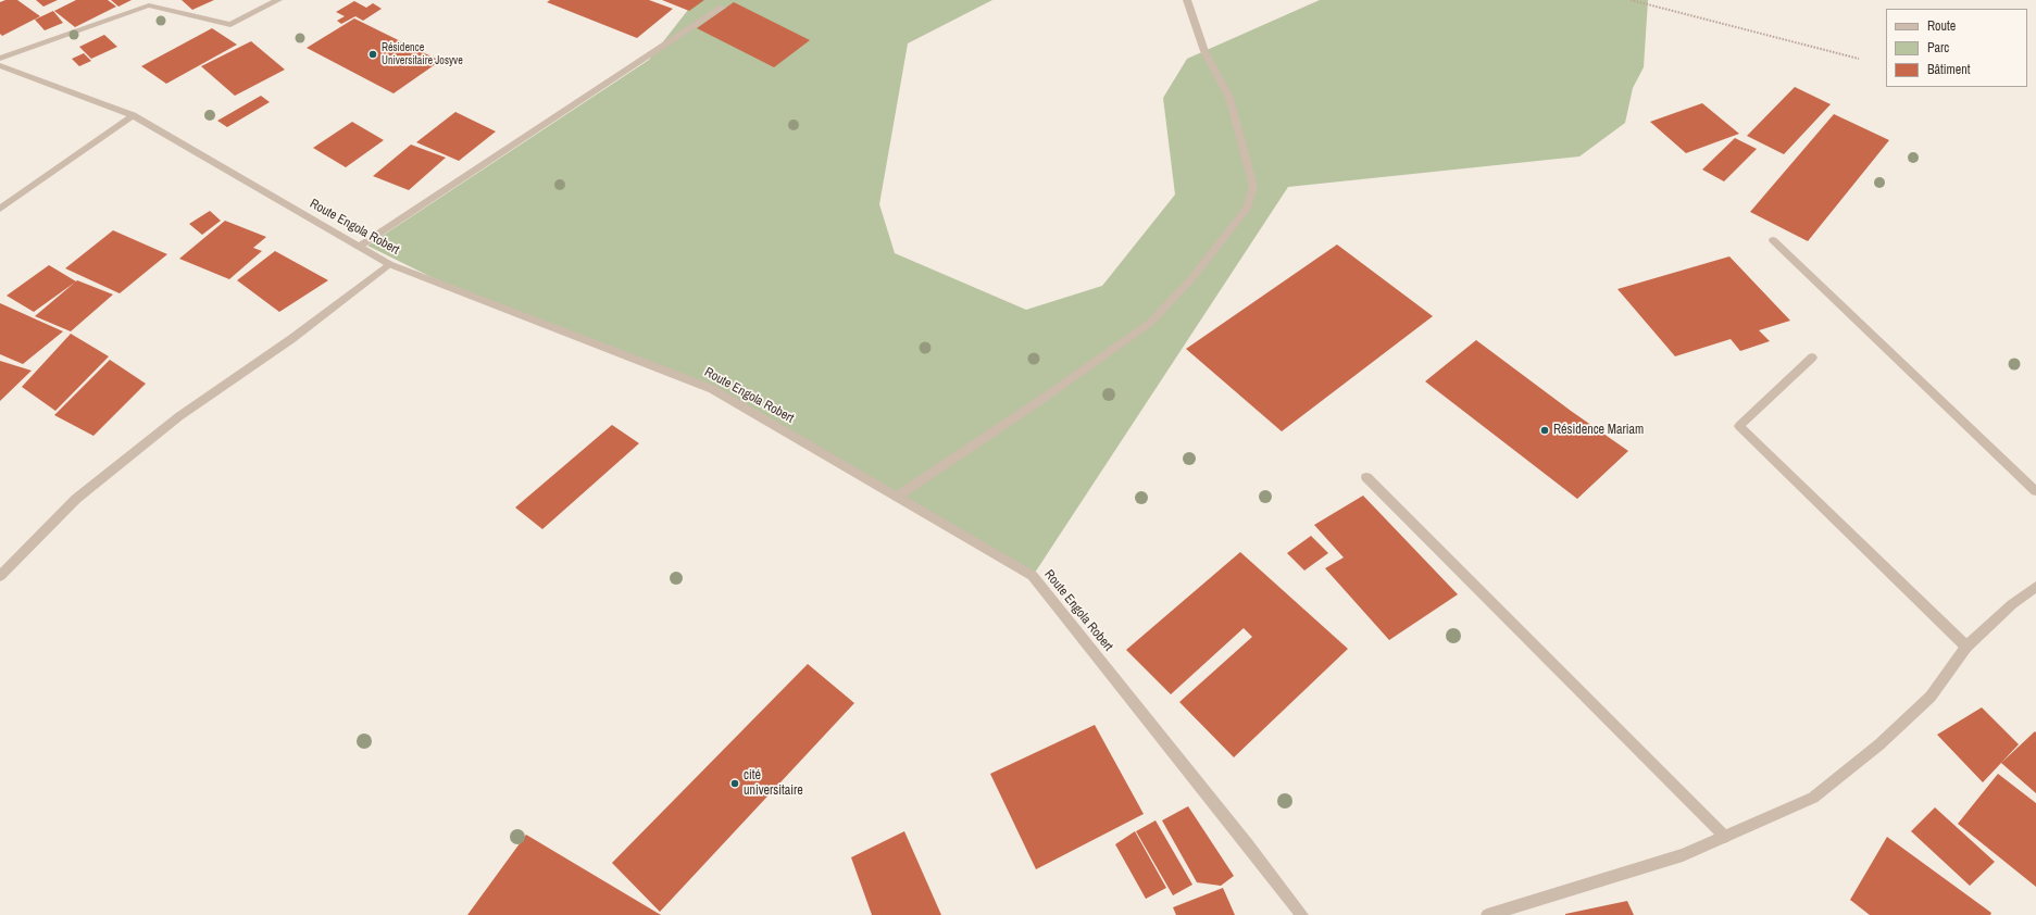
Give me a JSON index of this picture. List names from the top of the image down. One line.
{"streets":{"street":["Route Engola Robert"]},"places":["Résidence Universitaire Josyve","Résidence Mariam","cité universitaire"],"legend":["Route","Parc","Bâtiment"]}
